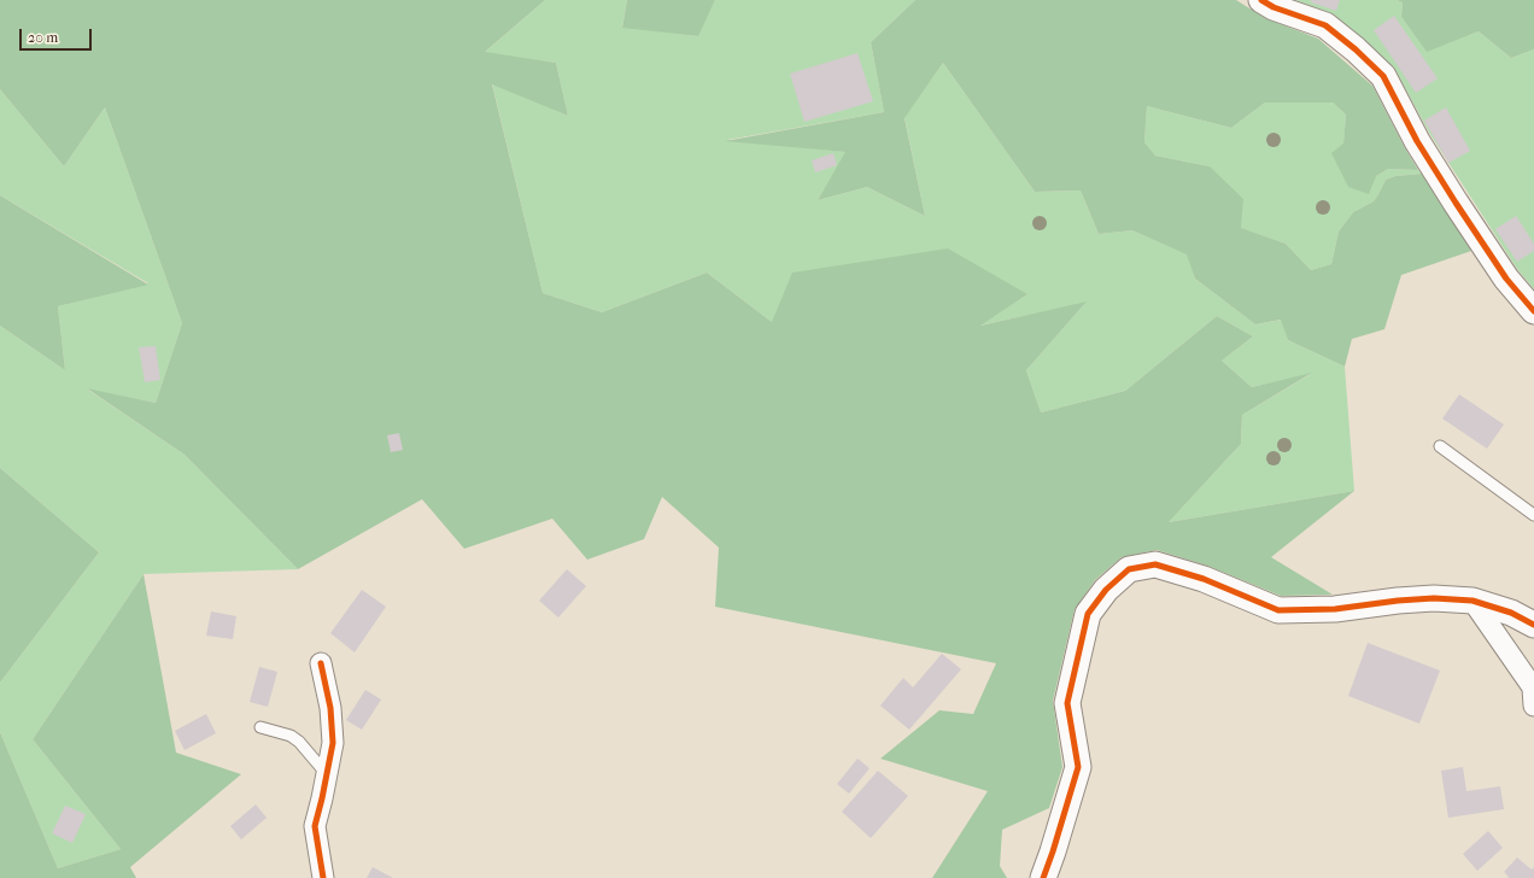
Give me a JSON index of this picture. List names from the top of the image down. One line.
{"scale_bar":"20 m"}
